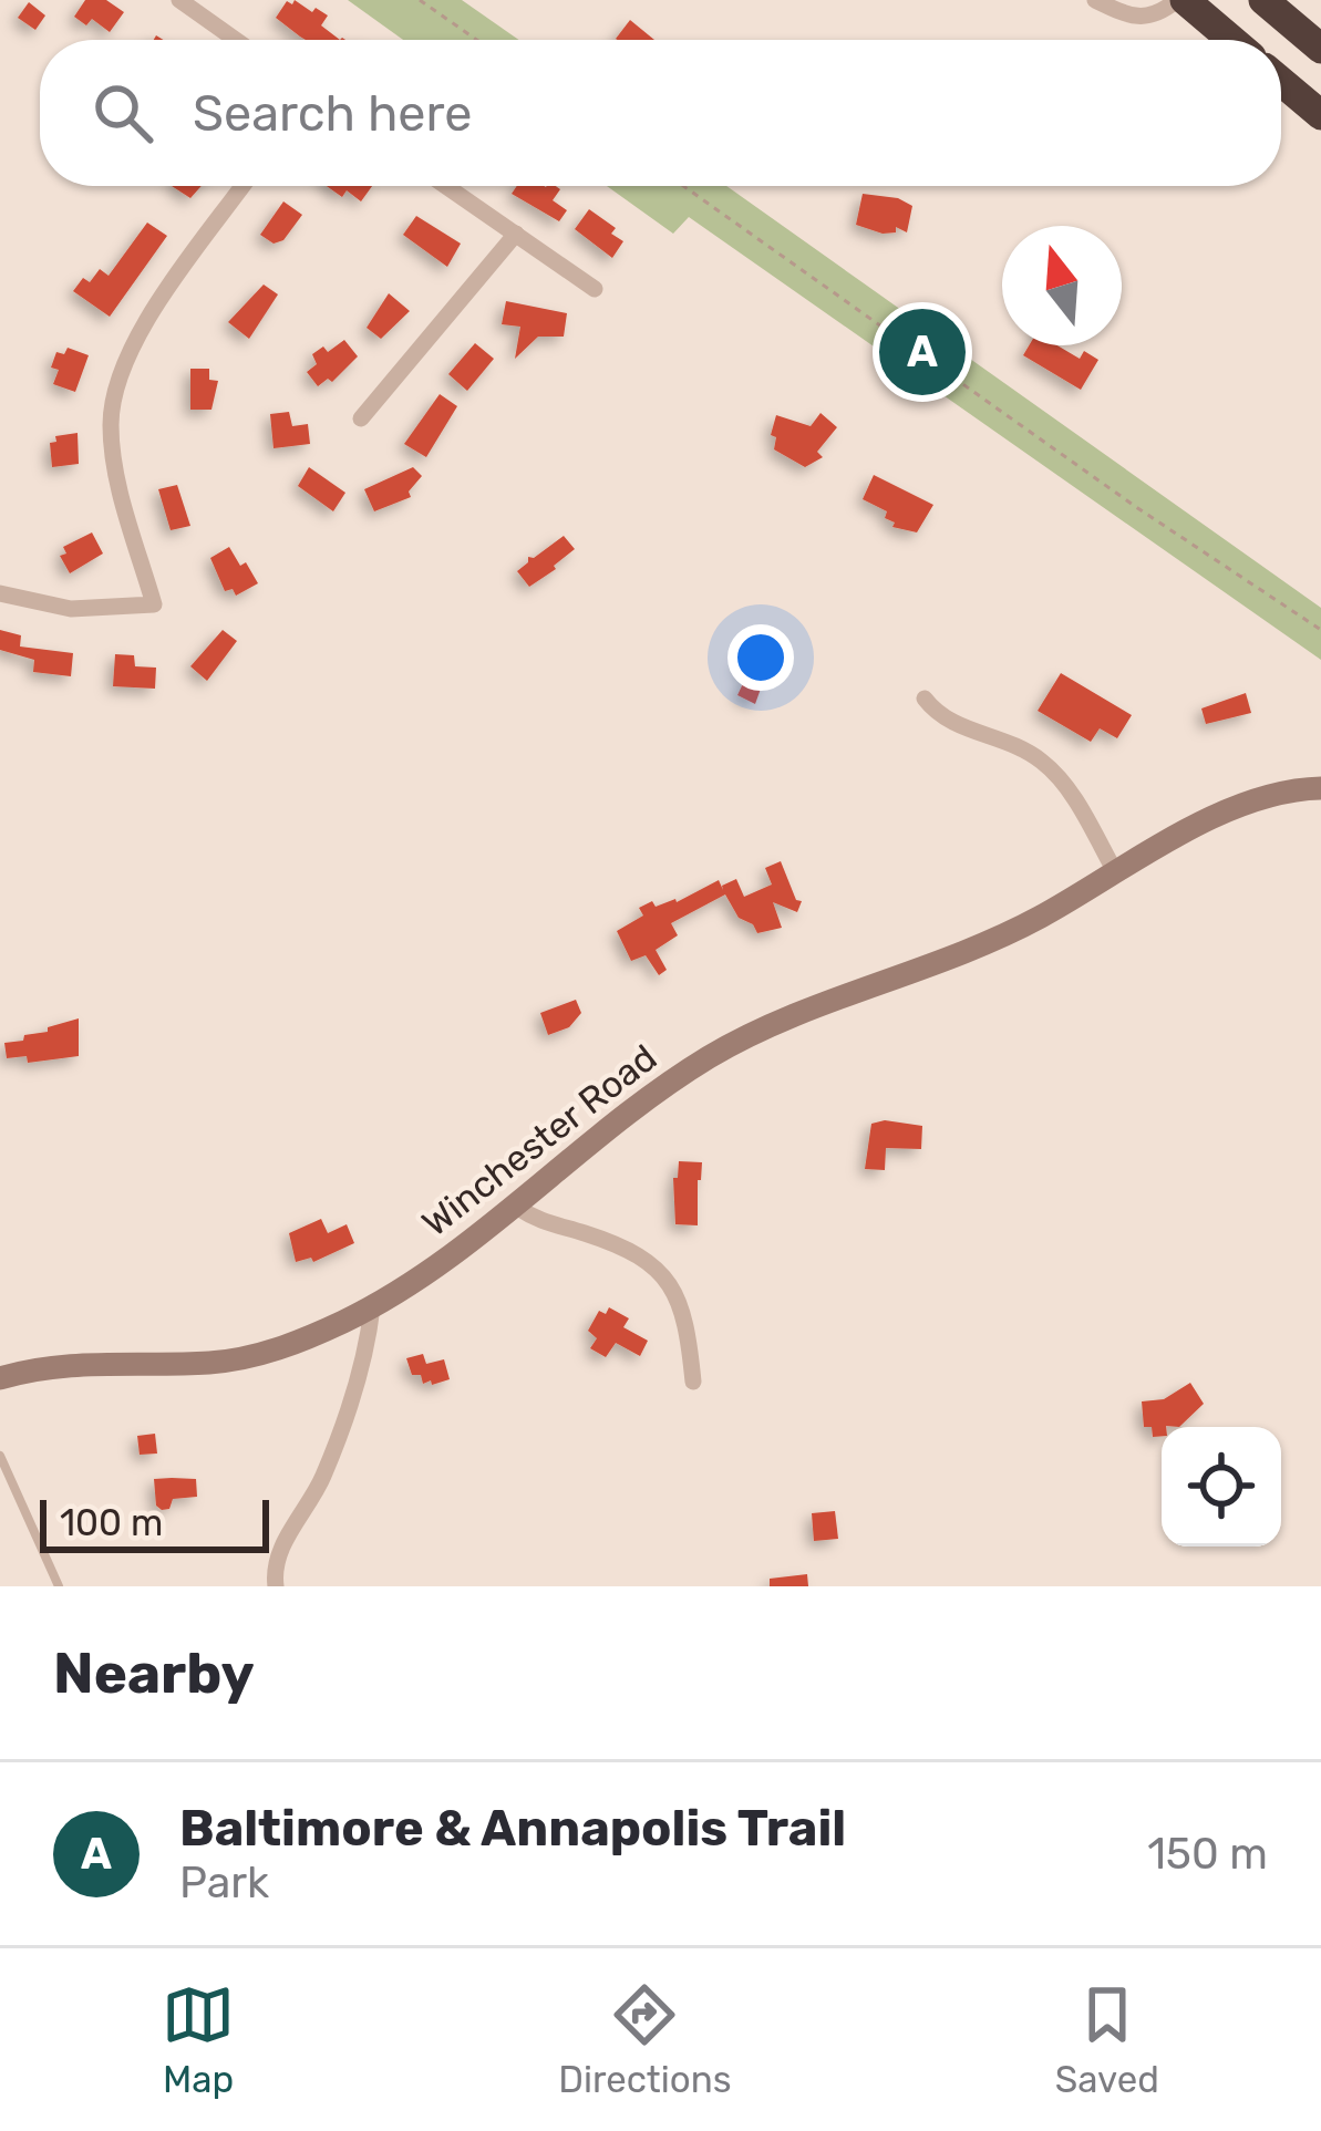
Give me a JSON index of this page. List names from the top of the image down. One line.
{"streets":{"street":["Winchester Road"]},"scale_bar":"100 m","north":"top","page":{"search":"Search here","pins":"A","scale":"100 m","heading":"Nearby","list":[{"mark":"A","name":"Baltimore & Annapolis Trail","note":"Park","value":"150 m"}],"nav":["Map","Directions","Saved"]}}
